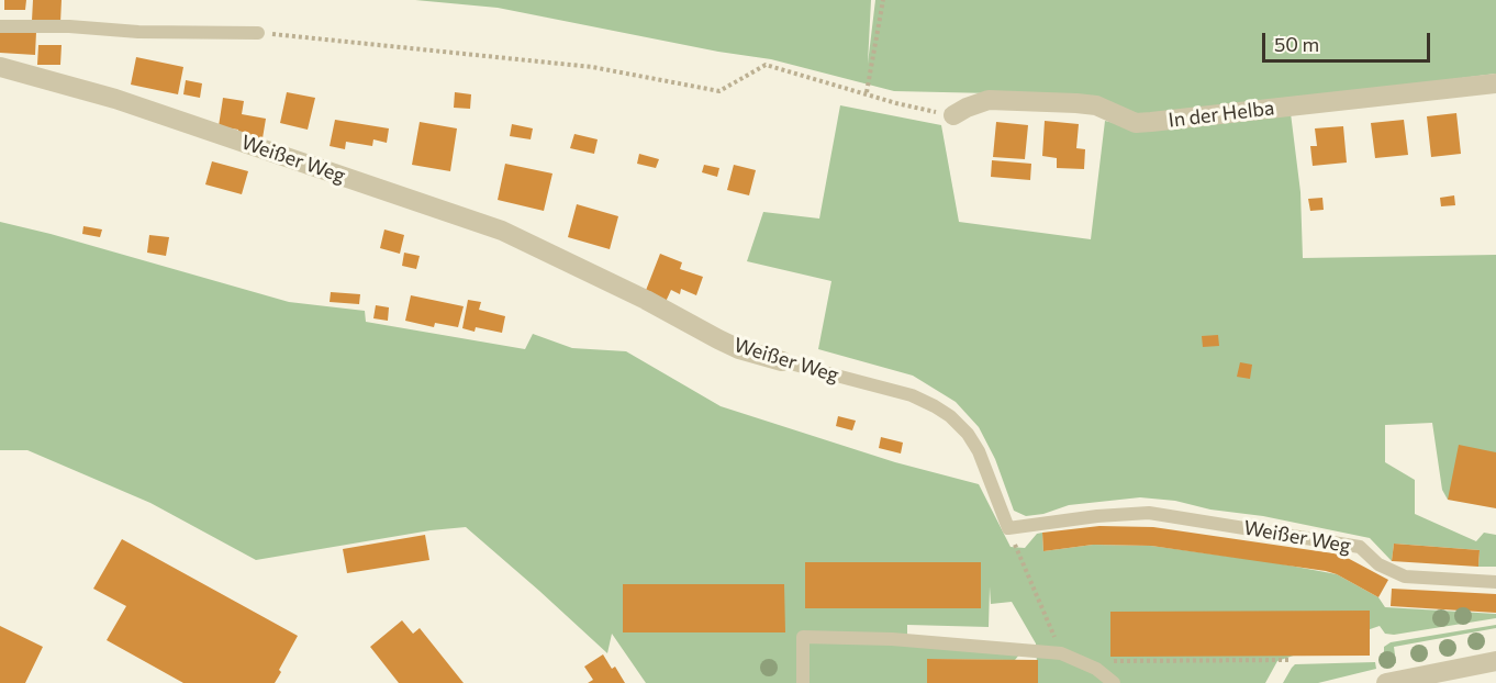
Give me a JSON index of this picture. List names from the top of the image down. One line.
{"streets":{"street":["In der Helba","Weißer Weg"]},"scale_bar":"50 m"}
